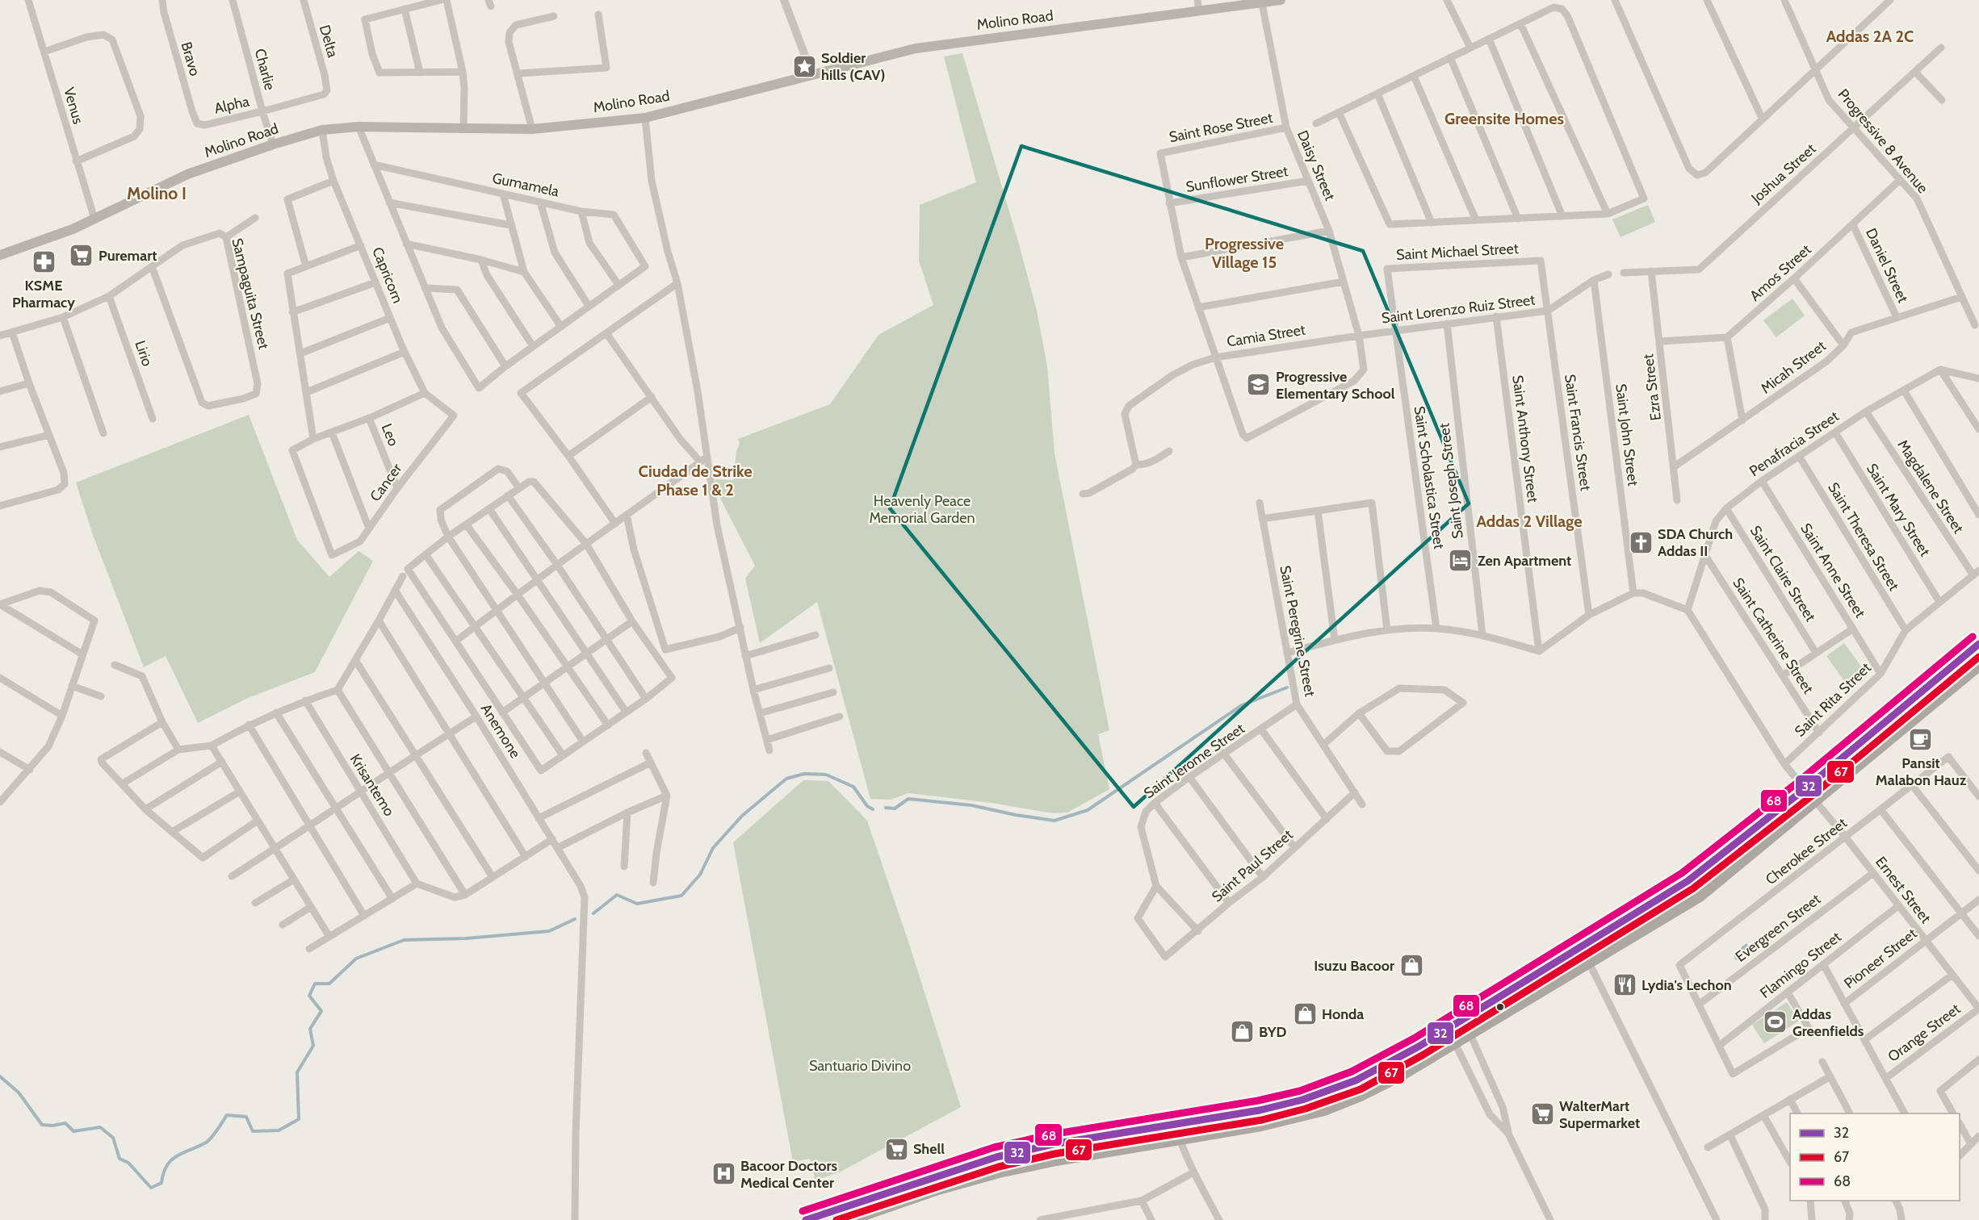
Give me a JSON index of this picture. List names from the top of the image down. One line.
{"streets":{"main road":["Molino Road"],"street":["Delta","Bravo","Charlie","Alpha","Venus","Saint Rose Street","Progressive 8 Avenue","Daisy Street","Joshua Street","Sunflower Street","Gumamela","Saint Michael Street","Daniel Street","Amos Street","Capricorn","Sampaguita Street","Saint Lorenzo Ruiz Street","Camia Street","Lirio","Micah Street","Ezra Street","Saint Francis Street","Leo","Saint John Street","Saint Anthony Street","Penafracia Street","Saint Scholastica Street","Saint Joseph Street","Cancer","Magdalene Street","Saint Mary Street","Saint Theresa Street","Saint Anne Street","Saint Claire Street","Saint Peregrine Street","Saint Catherine Street","Saint Rita Street","Anemone","Saint Jerome Street","Krisantemo","Cherokee Street","Saint Paul Street","Ernest Street","Evergreen Street","Pioneer Street","Flamingo Street","Orange Street"]},"crossings":[["Molino Road","Charlie"],["Molino Road","Venus"],["Molino Road","Daisy Street"],["Molino Road","Capricorn"],["Delta","Alpha"],["Bravo","Alpha"],["Charlie","Alpha"],["Saint Rose Street","Daisy Street"],["Saint Rose Street","Camia Street"],["Progressive 8 Avenue","Joshua Street"],["Progressive 8 Avenue","Amos Street"],["Progressive 8 Avenue","Micah Street"],["Daisy Street","Sunflower Street"],["Daisy Street","Saint Lorenzo Ruiz Street"],["Daisy Street","Camia Street"],["Joshua Street","Ezra Street"],["Sunflower Street","Camia Street"],["Saint Michael Street","Saint Lorenzo Ruiz Street"],["Saint Michael Street","Saint Francis Street"],["Saint Michael Street","Saint Scholastica Street"],["Daniel Street","Amos Street"],["Daniel Street","Micah Street"],["Capricorn","Cancer"],["Sampaguita Street","Lirio"],["Saint Lorenzo Ruiz Street","Camia Street"],["Saint Lorenzo Ruiz Street","Saint Francis Street"],["Saint Lorenzo Ruiz Street","Saint John Street"],["Saint Lorenzo Ruiz Street","Saint Anthony Street"],["Saint Lorenzo Ruiz Street","Saint Scholastica Street"],["Saint Lorenzo Ruiz Street","Saint Joseph Street"],["Micah Street","Ezra Street"],["Leo","Cancer"],["Penafracia Street","Magdalene Street"],["Penafracia Street","Saint Mary Street"],["Penafracia Street","Saint Theresa Street"],["Penafracia Street","Saint Anne Street"],["Penafracia Street","Saint Claire Street"],["Penafracia Street","Saint Catherine Street"],["Magdalene Street","Saint Rita Street"],["Saint Mary Street","Saint Rita Street"],["Saint Theresa Street","Saint Rita Street"],["Saint Anne Street","Saint Rita Street"],["Saint Peregrine Street","Saint Jerome Street"],["Saint Peregrine Street","Saint Paul Street"],["Saint Catherine Street","Saint Rita Street"],["Saint Jerome Street","Saint Paul Street"],["Cherokee Street","Ernest Street"],["Cherokee Street","Evergreen Street"],["Ernest Street","Evergreen Street"],["Ernest Street","Pioneer Street"],["Ernest Street","Flamingo Street"],["Ernest Street","Orange Street"]],"districts":["Addas 2A 2C","Greensite Homes","Molino I","Progressive Village 15","Ciudad de Strike Phase 1 & 2","Addas 2 Village"],"parks":["Heavenly Peace Memorial Garden","Santuario Divino"],"places":{"place":["Soldier hills (CAV)"],"supermarket":["Puremart","WalterMart Supermarket","Shell"],"pharmacy":["KSME Pharmacy"],"school or university":["Progressive Elementary School"],"church":["SDA Church Addas II"],"hotel":["Zen Apartment"],"cafe":["Pansit Malabon Hauz"],"shop":["Isuzu Bacoor","Honda","BYD"],"restaurant":["Lydia's Lechon"],"sports":["Addas Greenfields"],"hospital":["Bacoor Doctors Medical Center"]},"lines":["transit line 68","transit line 32","transit line 67"],"legend":["32","67","68"]}
